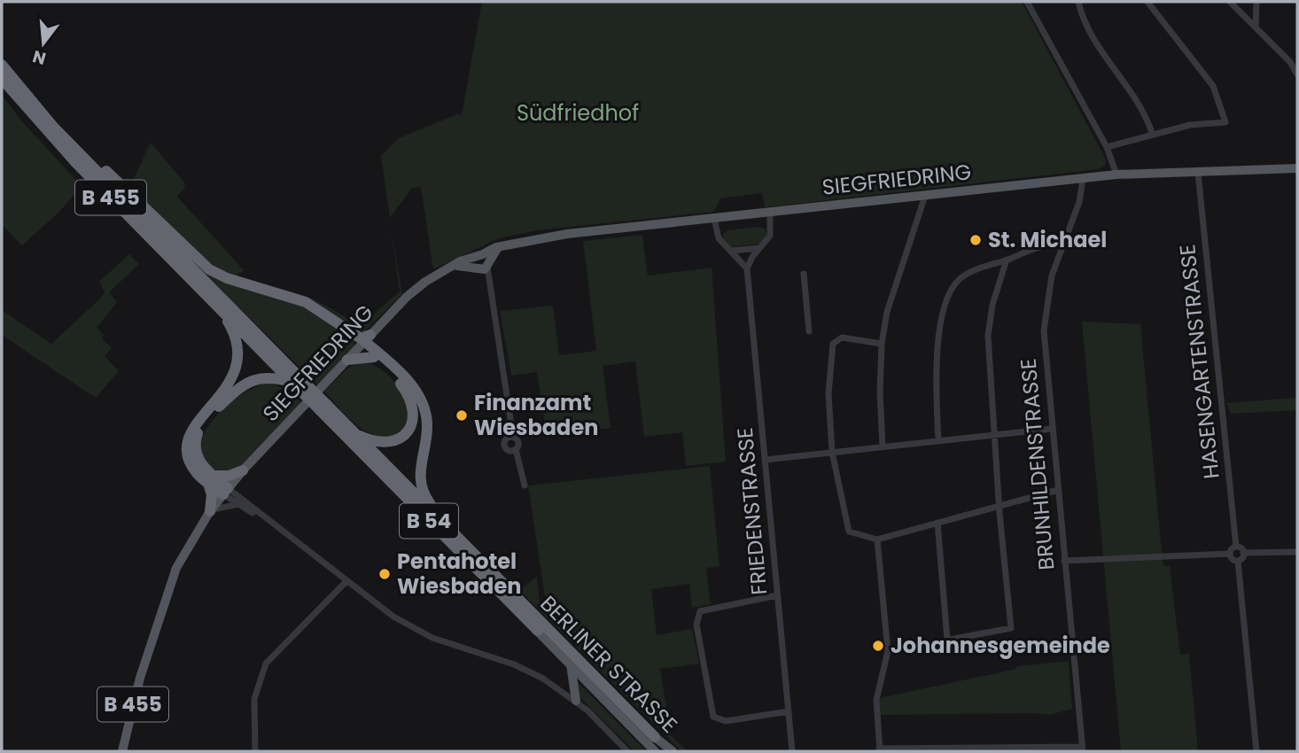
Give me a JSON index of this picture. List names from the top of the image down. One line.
{"streets":{"highway":["B 455","B 54","BERLINER STRASSE"],"main road":["SIEGFRIEDRING"],"street":["HASENGARTENSTRASSE","BRUNHILDENSTRASSE","FRIEDENSTRASSE"]},"crossings":[["SIEGFRIEDRING","B 455"],["SIEGFRIEDRING","HASENGARTENSTRASSE"],["SIEGFRIEDRING","BRUNHILDENSTRASSE"],["B 455","B 54"],["B 455","BERLINER STRASSE"],["B 54","BERLINER STRASSE"]],"parks":["Südfriedhof"],"places":["St. Michael","Finanzamt Wiesbaden","Pentahotel Wiesbaden","Johannesgemeinde"],"north":"bottom"}
